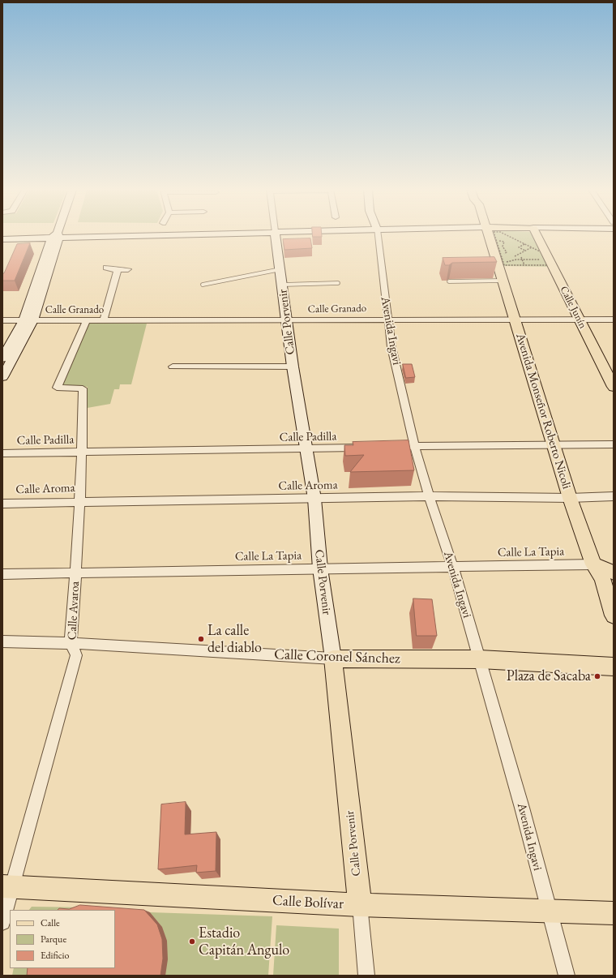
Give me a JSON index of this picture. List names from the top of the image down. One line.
{"streets":{"main road":["Calle Junín","Calle Porvenir","Avenida Monseñor Roberto Nicoli","Calle Coronel Sánchez","Calle Bolívar"],"street":["Calle Granado","Avenida Ingavi","Calle Padilla","Calle Aroma","Calle La Tapia","Calle Avaroa"]},"crossings":[["Calle Junín","Calle Granado"],["Calle Granado","Calle Porvenir"],["Calle Granado","Avenida Ingavi"],["Calle Granado","Avenida Monseñor Roberto Nicoli"],["Calle Granado","Calle Avaroa"],["Calle Porvenir","Calle Padilla"],["Calle Porvenir","Calle Aroma"],["Calle Porvenir","Calle La Tapia"],["Calle Porvenir","Calle Coronel Sánchez"],["Calle Porvenir","Calle Bolívar"],["Avenida Ingavi","Calle Aroma"],["Avenida Ingavi","Calle La Tapia"],["Avenida Ingavi","Calle Coronel Sánchez"],["Avenida Ingavi","Calle Bolívar"],["Avenida Monseñor Roberto Nicoli","Calle Aroma"],["Avenida Monseñor Roberto Nicoli","Calle La Tapia"],["Calle Padilla","Calle Avaroa"],["Calle Aroma","Calle Avaroa"],["Calle La Tapia","Calle Avaroa"],["Calle Avaroa","Calle Coronel Sánchez"],["Calle Avaroa","Calle Bolívar"]],"places":["La calle del diablo","Plaza de Sacaba","Estadio Capitán Angulo"],"legend":["Calle","Parque","Edificio"]}
